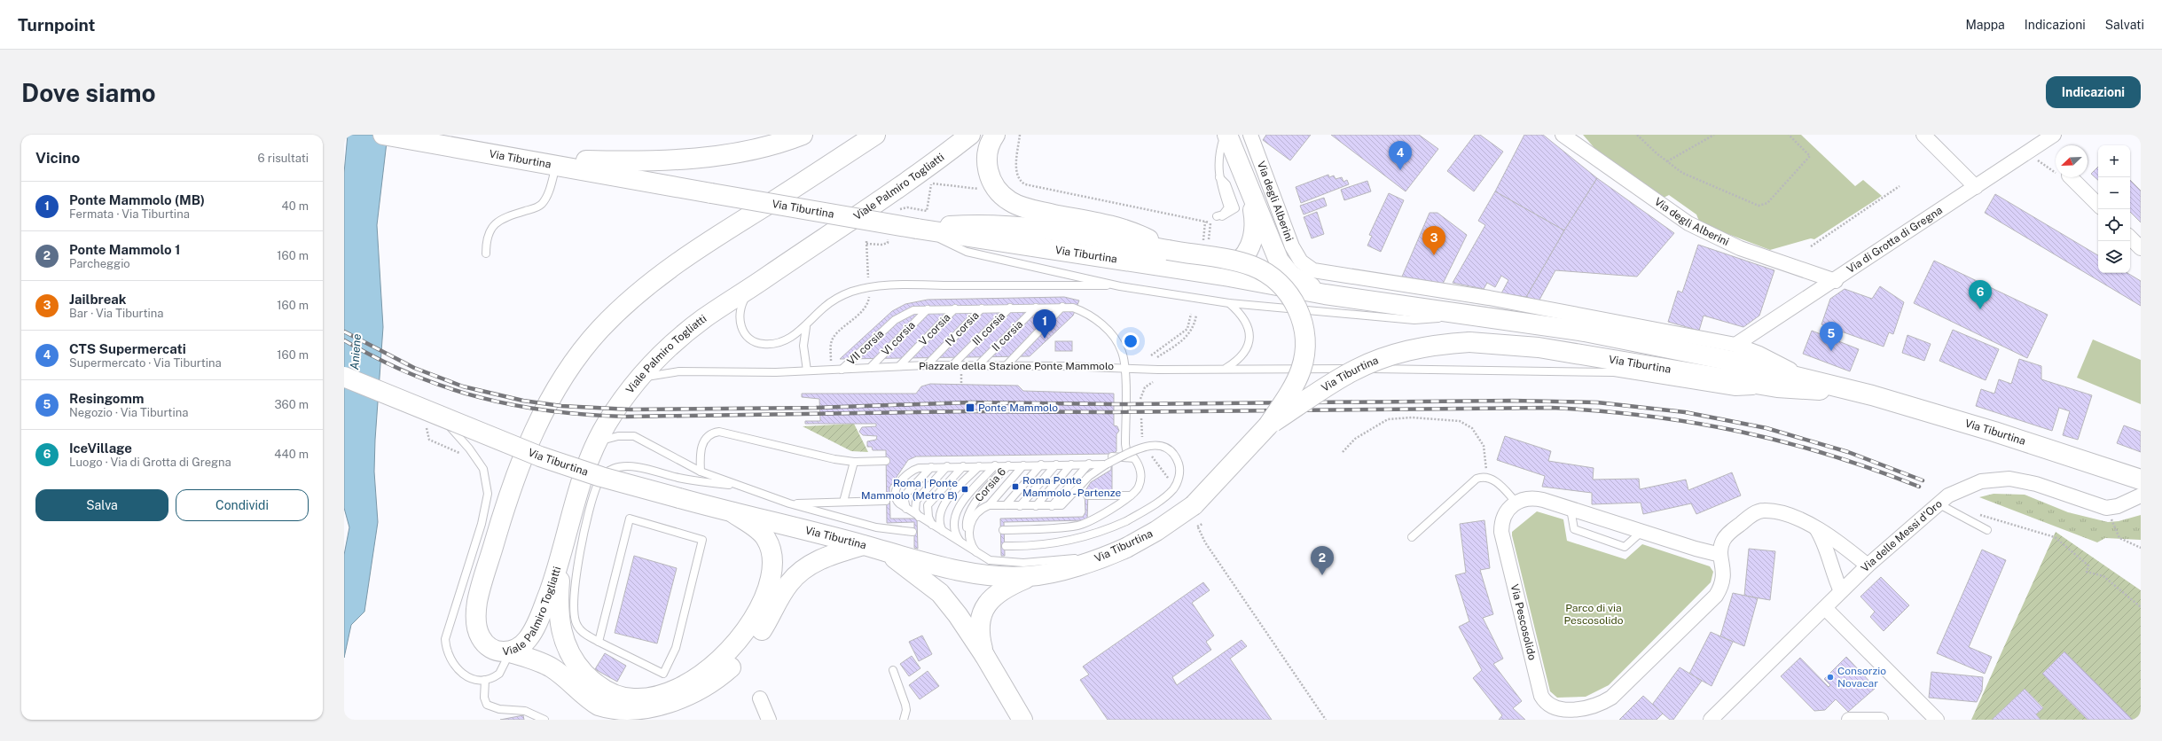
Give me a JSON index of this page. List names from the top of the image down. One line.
{"streets":{"main road":["Via Tiburtina","Viale Palmiro Togliatti"],"street":["Via degli Alberini","Via di Grotta di Gregna","Via delle Messi d'Oro","Via Pescosolido"],"lane":["IV corsia","III corsia","V corsia","II corsia","VI corsia","VII corsia","Piazzale della Stazione Ponte Mammolo","Corsia 6"]},"crossings":[["Via Tiburtina","Via degli Alberini"],["Via Tiburtina","Via di Grotta di Gregna"],["Viale Palmiro Togliatti","Piazzale della Stazione Ponte Mammolo"],["Via degli Alberini","Via di Grotta di Gregna"],["IV corsia","Piazzale della Stazione Ponte Mammolo"],["III corsia","Piazzale della Stazione Ponte Mammolo"],["V corsia","Piazzale della Stazione Ponte Mammolo"],["II corsia","Piazzale della Stazione Ponte Mammolo"],["VI corsia","Piazzale della Stazione Ponte Mammolo"],["VII corsia","Piazzale della Stazione Ponte Mammolo"],["Via delle Messi d'Oro","Via Pescosolido"]],"water":["Aniene"],"parks":["Parco di via Pescosolido"],"places":{"transit":["Ponte Mammolo","Roma Ponte Mammolo - Partenze","Roma | Ponte Mammolo (Metro B)"],"other":["Consorzio Novacar"]},"north":"bottom left","page":{"header":"Turnpoint","nav":["Mappa","Indicazioni","Salvati"],"buttons":["Indicazioni",["Salva","Condividi"]],"title":"Dove siamo","heading":["Vicino","6 risultati"],"pins":["4","3","6","1","5","2"],"map_buttons":["+","−"],"list":[{"mark":"1","name":"Ponte Mammolo (MB)","note":"Fermata · Via Tiburtina","value":"40 m"},{"mark":"2","name":"Ponte Mammolo 1","note":"Parcheggio","value":"160 m"},{"mark":"3","name":"Jailbreak","note":"Bar · Via Tiburtina","value":"160 m"},{"mark":"4","name":"CTS Supermercati","note":"Supermercato · Via Tiburtina","value":"160 m"},{"mark":"5","name":"Resingomm","note":"Negozio · Via Tiburtina","value":"360 m"},{"mark":"6","name":"IceVillage","note":"Luogo · Via di Grotta di Gregna","value":"440 m"}]}}
